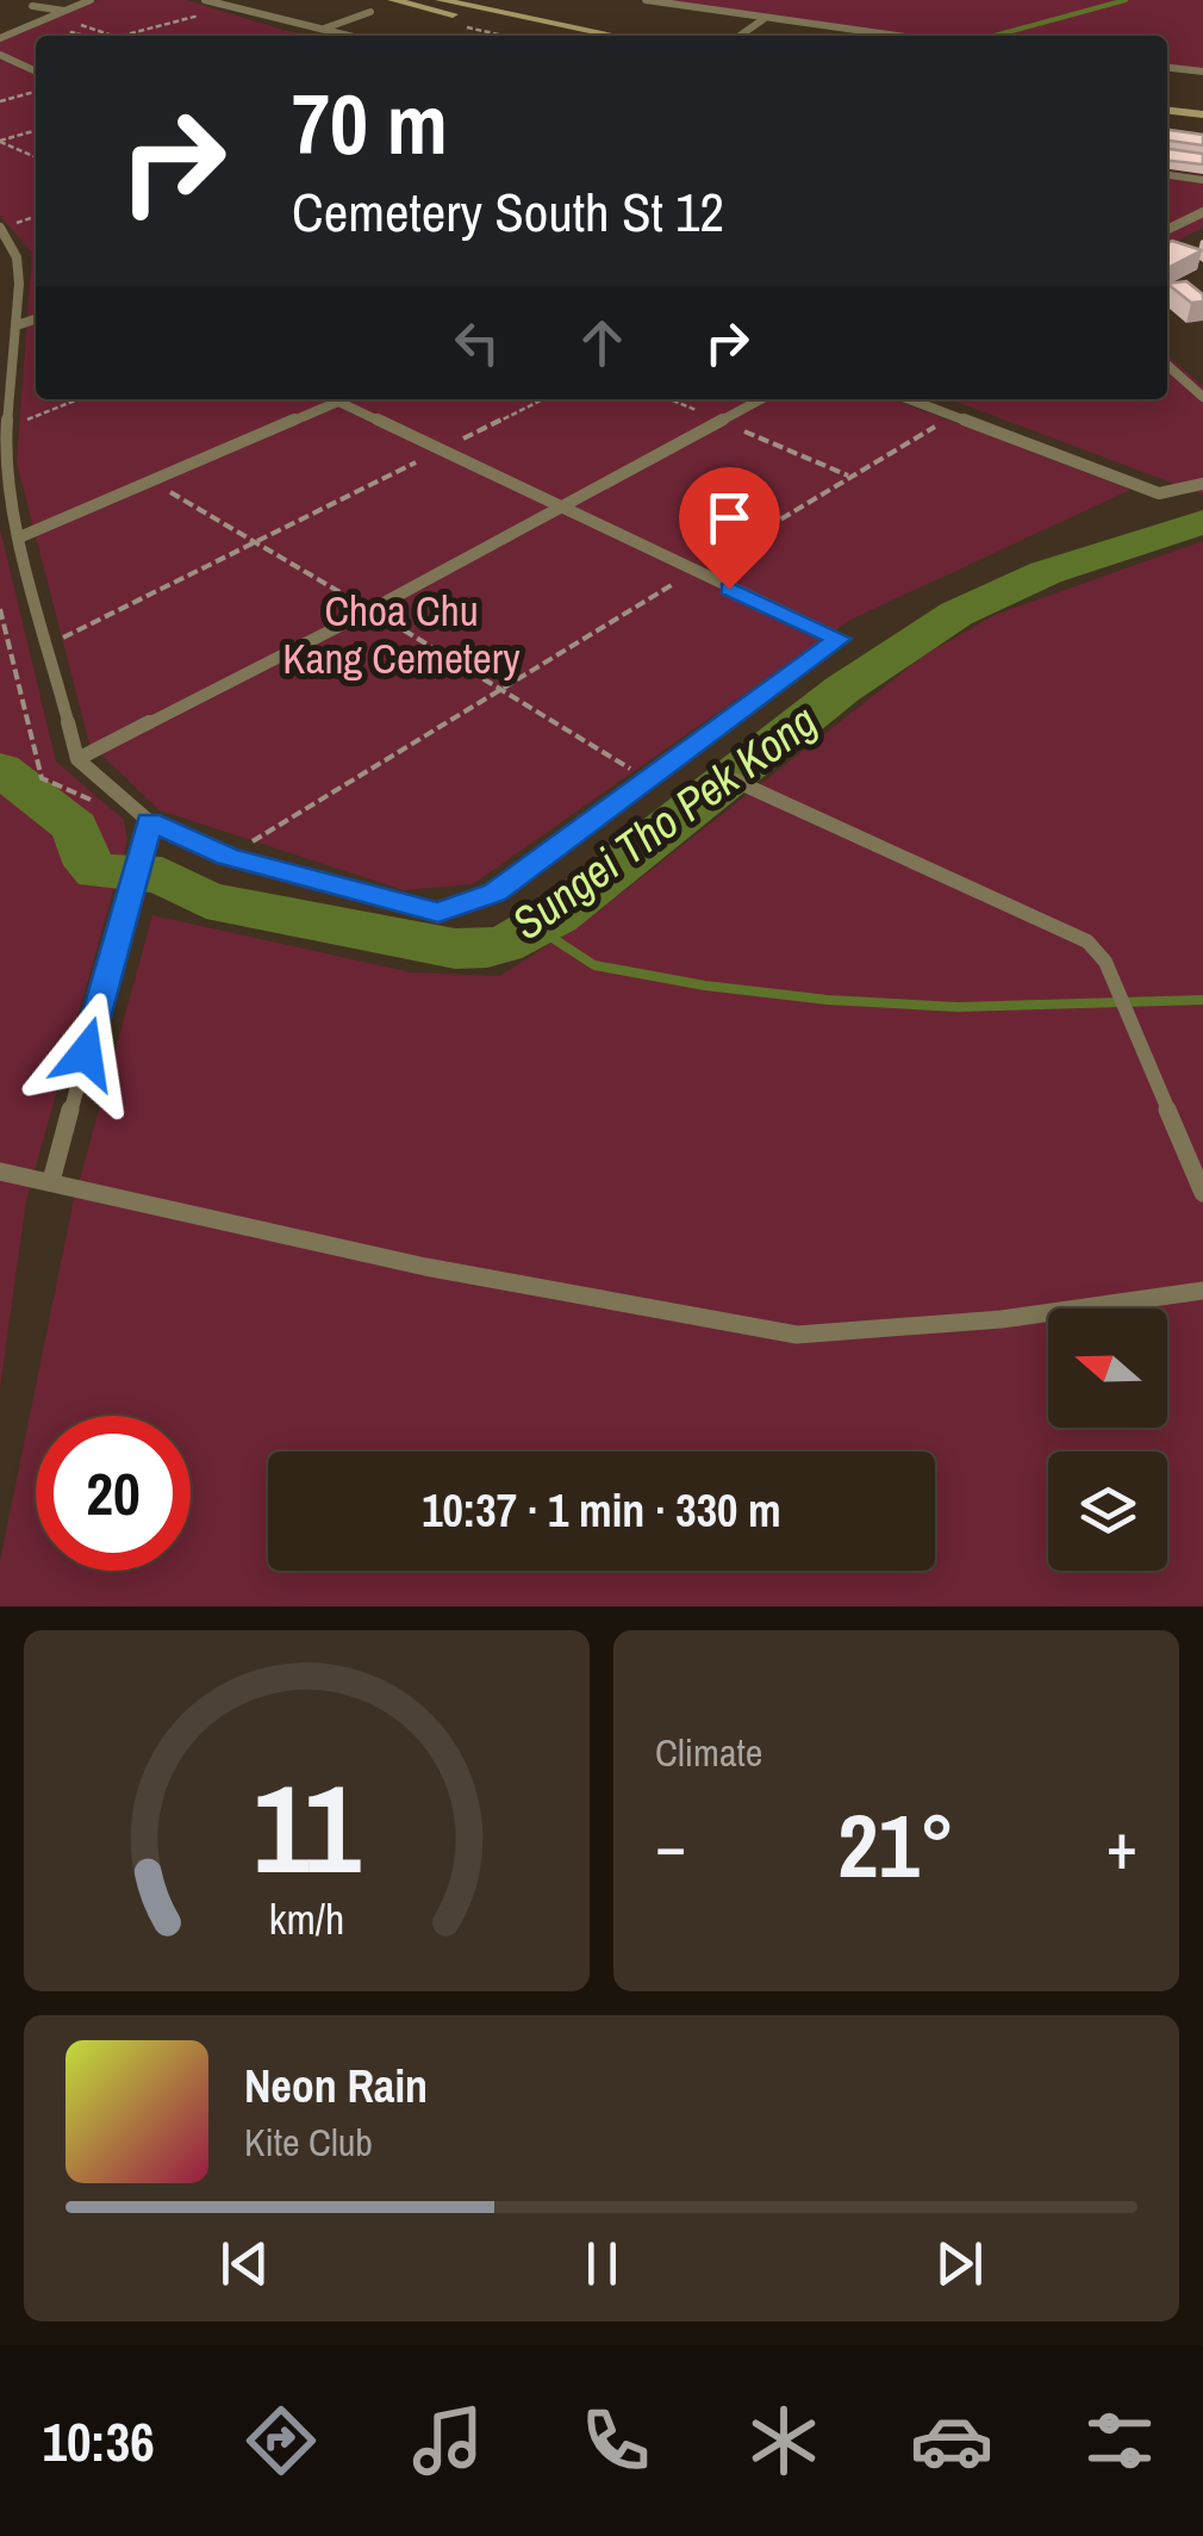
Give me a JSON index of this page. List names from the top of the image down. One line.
{"water":["Sungei Tho Pek Kong"],"parks":["Choa Chu Kang Cemetery"],"north":"left","page":{"turn":["70 m","Cemetery South St 12"],"limit":"20","trip":"10:37 · 1 min · 330 m","tile":"Climate","heat":["−","21°","+"],"song":["Neon Rain","Kite Club"],"tabs":"10:36","gauge":["11","km/h"]}}
